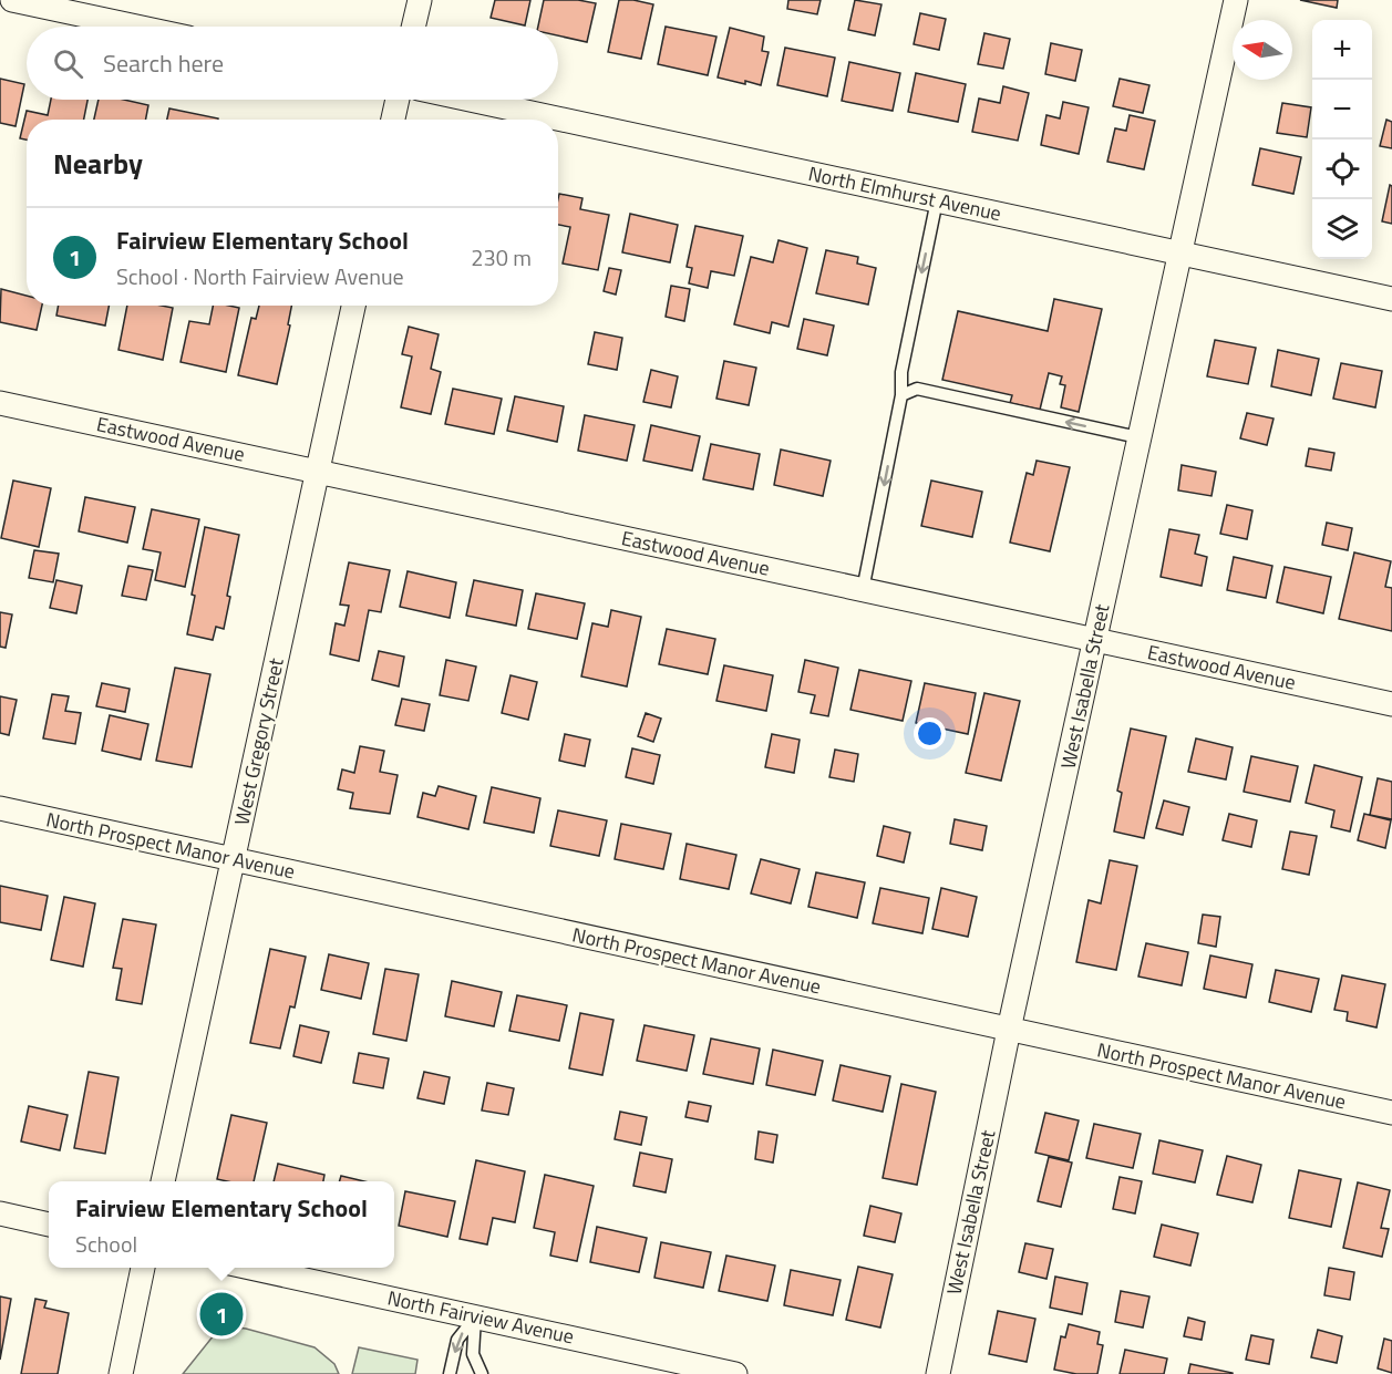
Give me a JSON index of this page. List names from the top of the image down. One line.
{"streets":{"street":["North Elmhurst Avenue","Eastwood Avenue","West Isabella Street","West Gregory Street","North Prospect Manor Avenue","North Fairview Avenue"]},"crossings":[["North Elmhurst Avenue","West Isabella Street"],["Eastwood Avenue","West Isabella Street"],["Eastwood Avenue","West Gregory Street"],["West Isabella Street","North Prospect Manor Avenue"],["West Gregory Street","North Prospect Manor Avenue"]],"north":"left","page":{"map_buttons":["+","−"],"search":"Search here","heading":"Nearby","list":[{"mark":"1","name":"Fairview Elementary School","note":"School · North Fairview Avenue","value":"230 m"}],"popup":["Fairview Elementary School","School"],"pins":"1"}}
